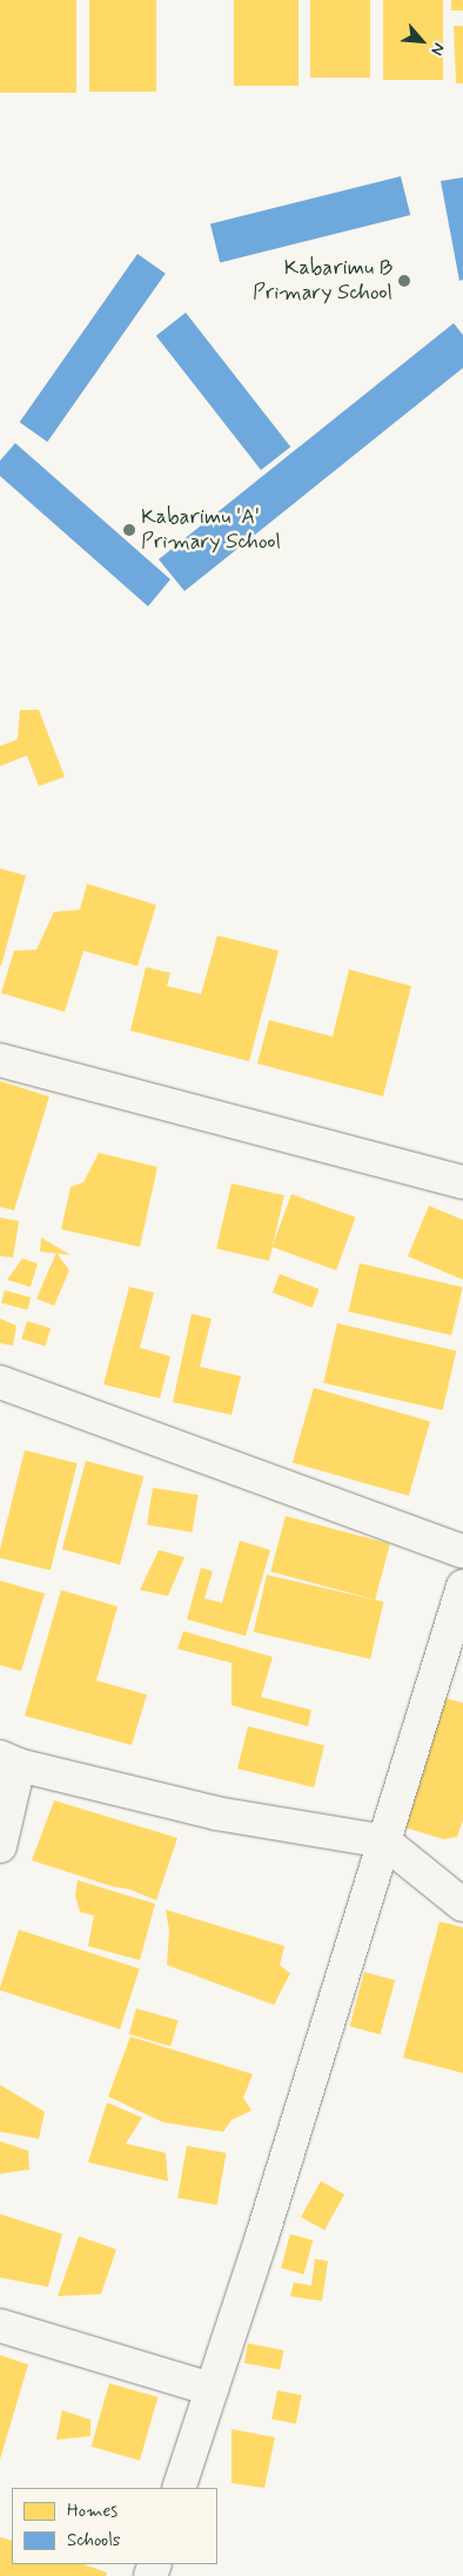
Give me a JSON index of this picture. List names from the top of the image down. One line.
{"places":["Kabarimu B Primary School","Kabarimu 'A' Primary School"],"legend":["Homes","Schools"],"north":"bottom right"}
